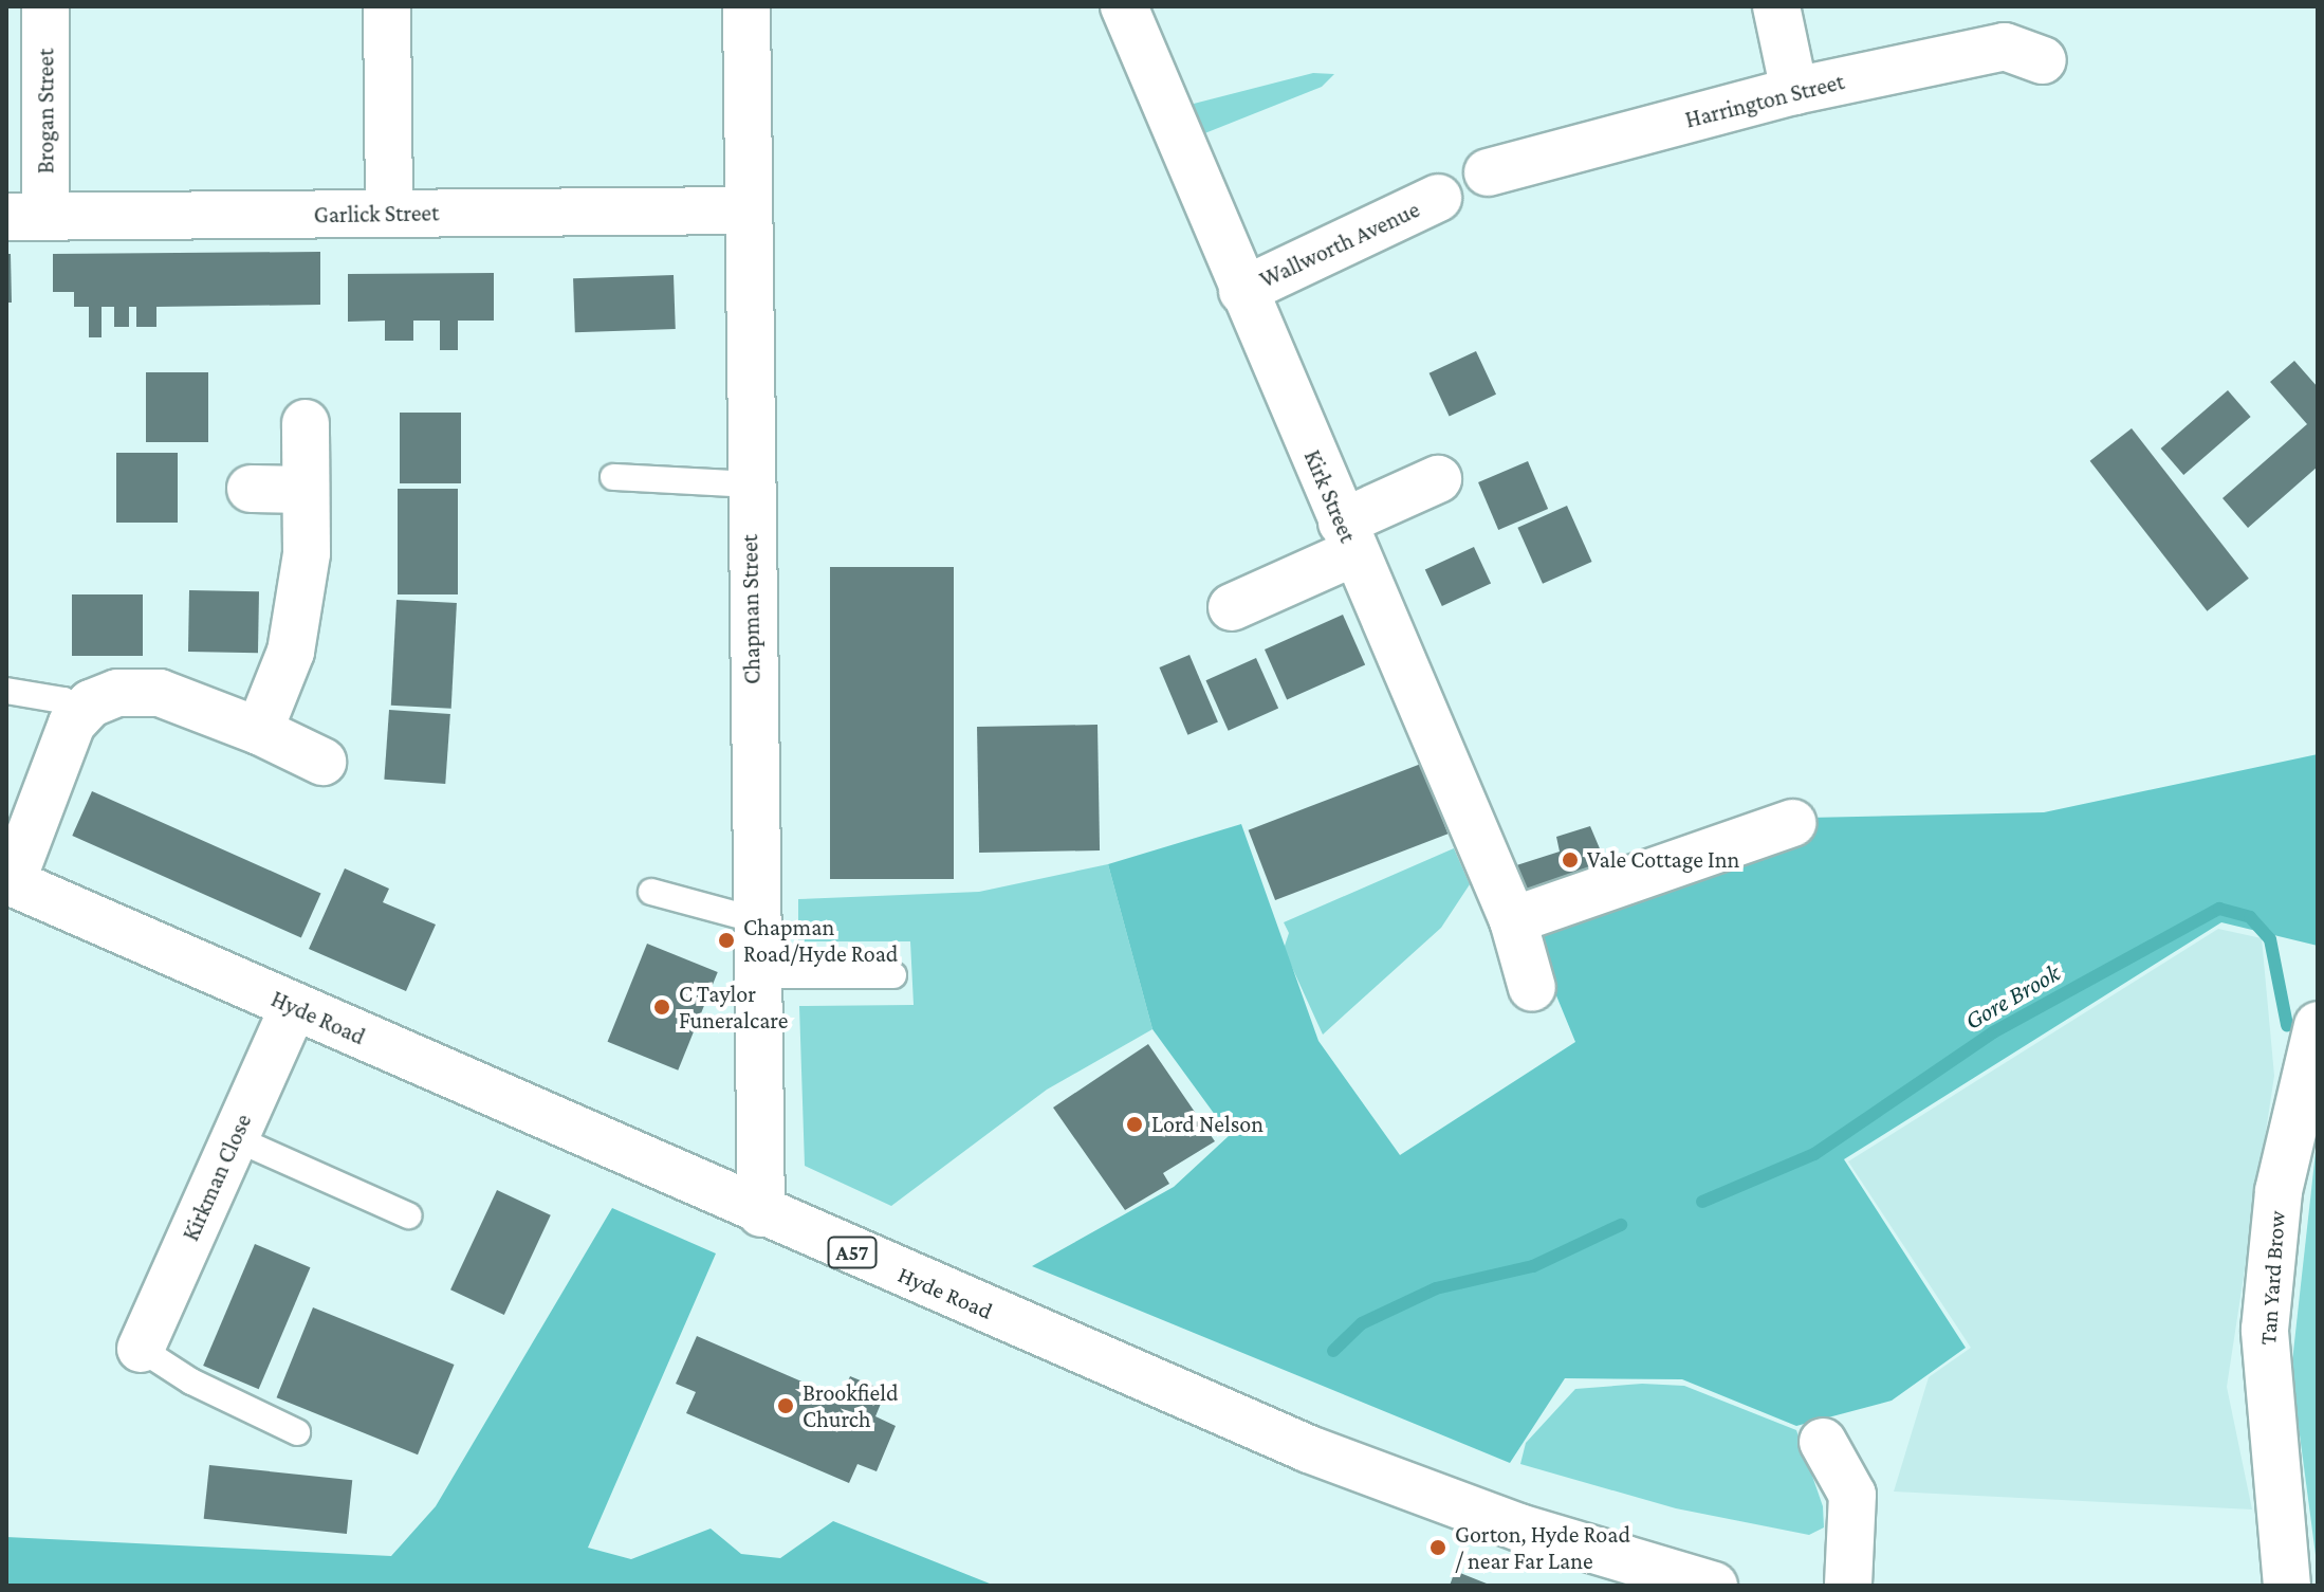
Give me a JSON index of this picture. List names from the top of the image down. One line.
{"streets":{"main road":["Harrington Street","Brogan Street","Garlick Street","Wallworth Avenue","Kirk Street","Chapman Street","Hyde Road","Kirkman Close","A57","Tan Yard Brow"]},"crossings":[["Brogan Street","Garlick Street"],["Garlick Street","Chapman Street"],["Wallworth Avenue","Kirk Street"],["Chapman Street","Hyde Road"],["Hyde Road","Kirkman Close"]],"water":["Gore Brook"],"places":["Vale Cottage Inn","Chapman Road/Hyde Road","C Taylor Funeralcare","Lord Nelson","Brookfield Church","Gorton, Hyde Road / near Far Lane"]}
